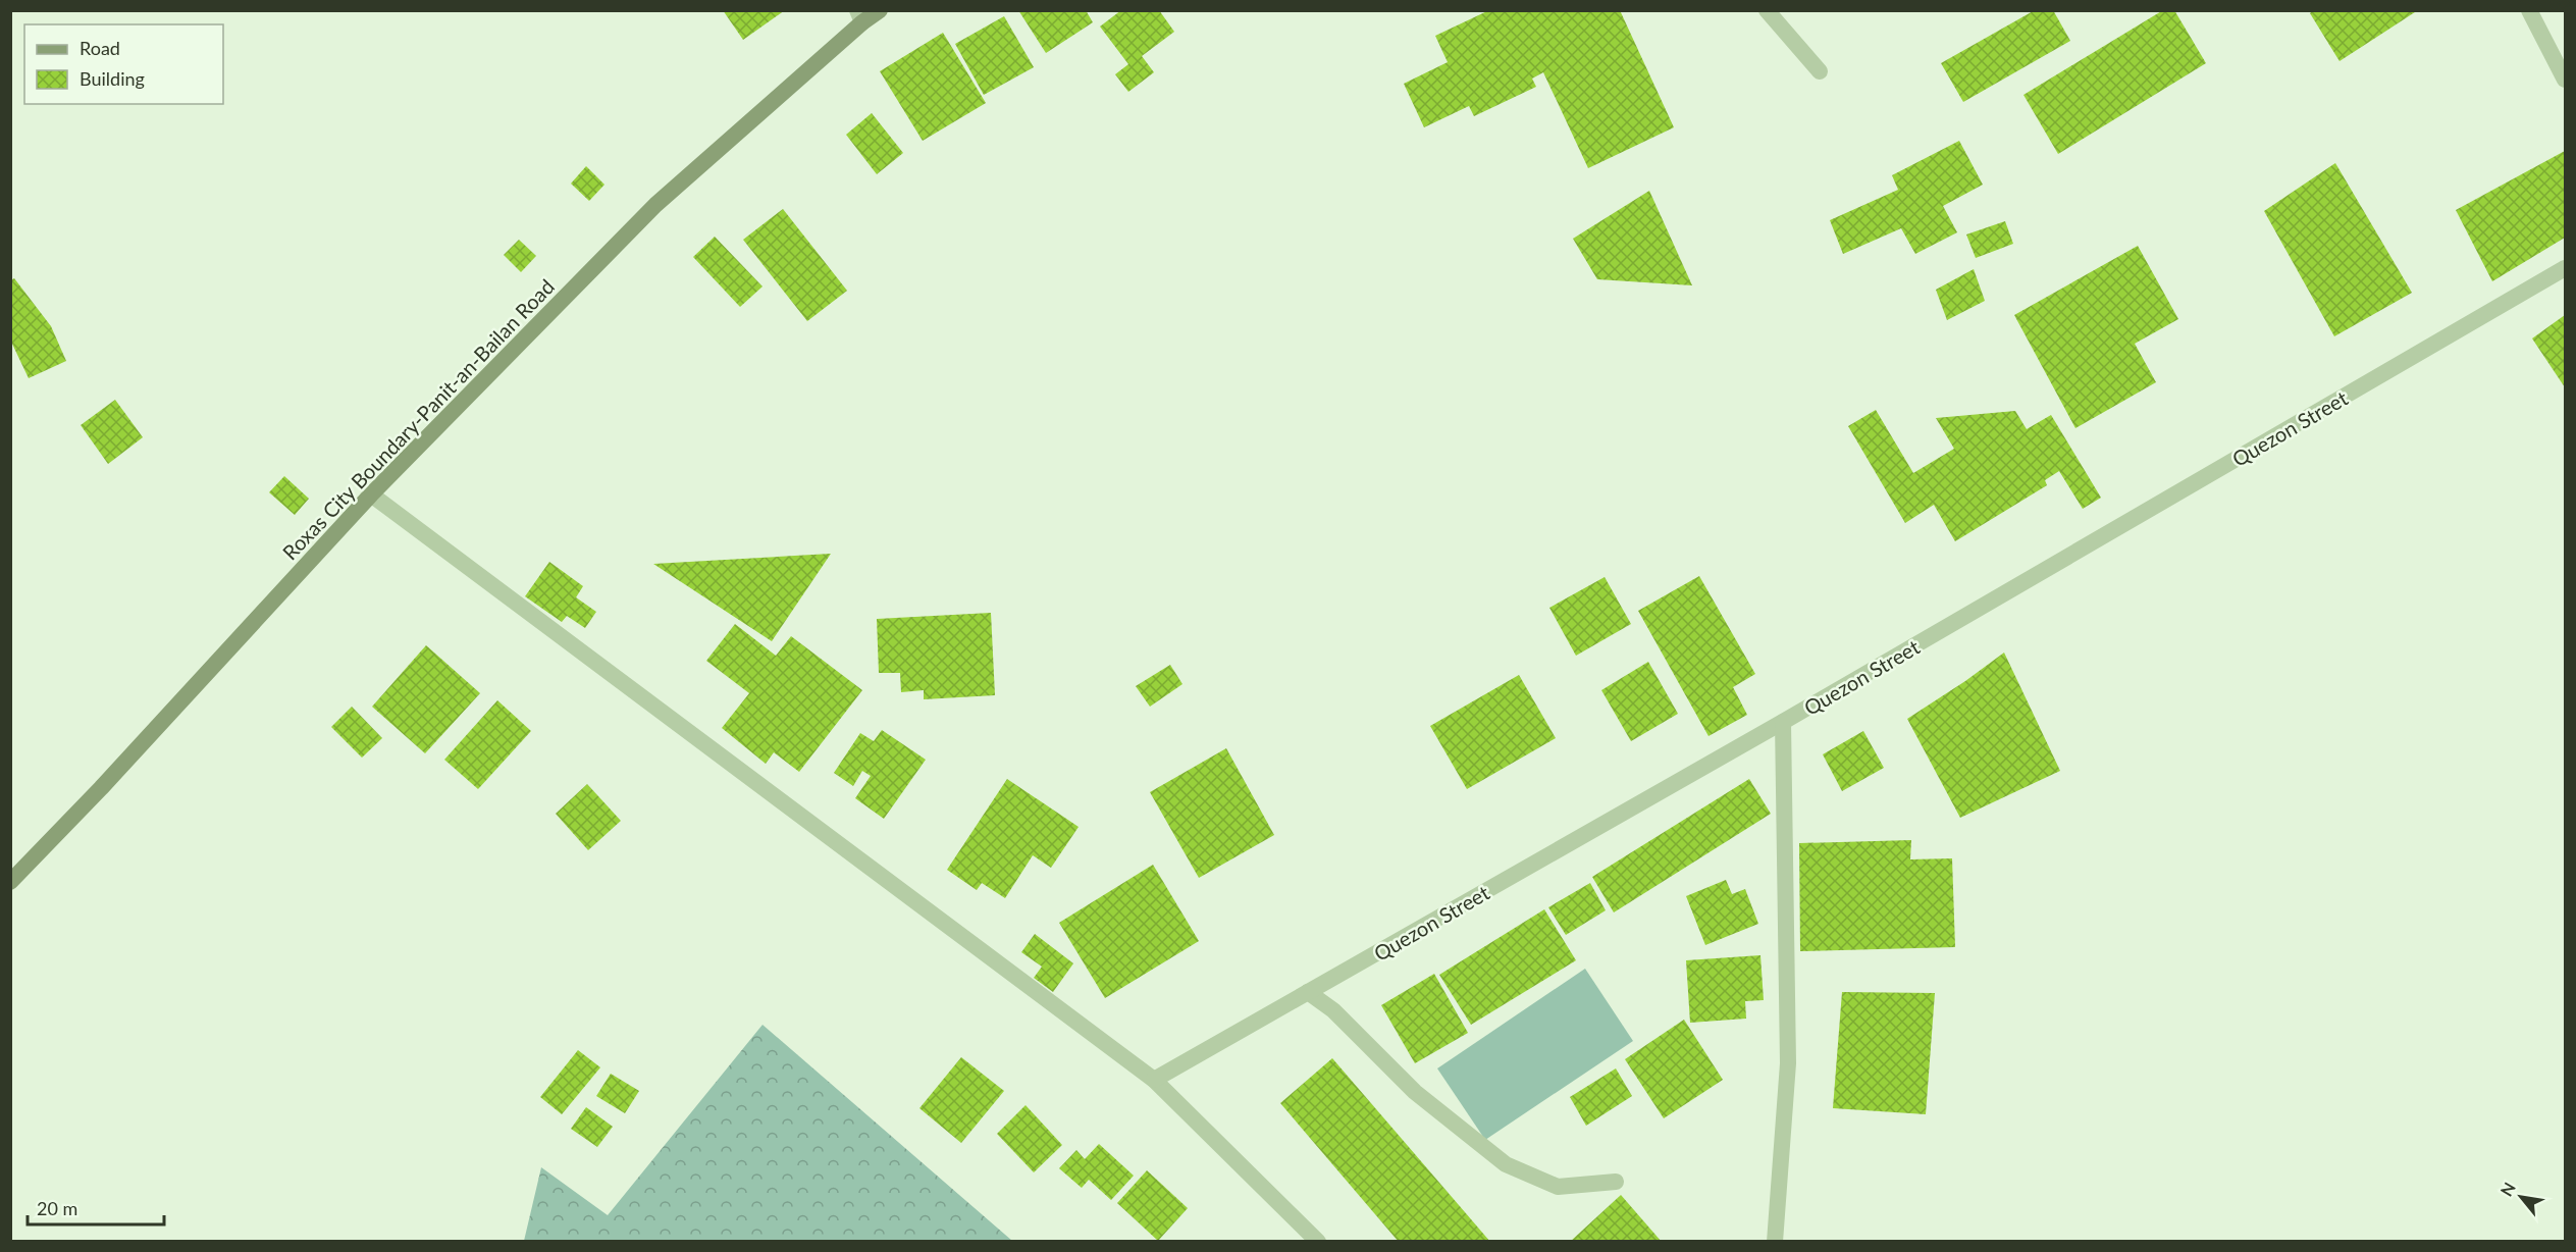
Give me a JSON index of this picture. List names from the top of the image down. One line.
{"streets":{"main road":["Roxas City Boundary-Panit-an-Bailan Road"],"street":["Quezon Street"]},"legend":["Road","Building"],"scale_bar":"20 m","north":"top left"}
